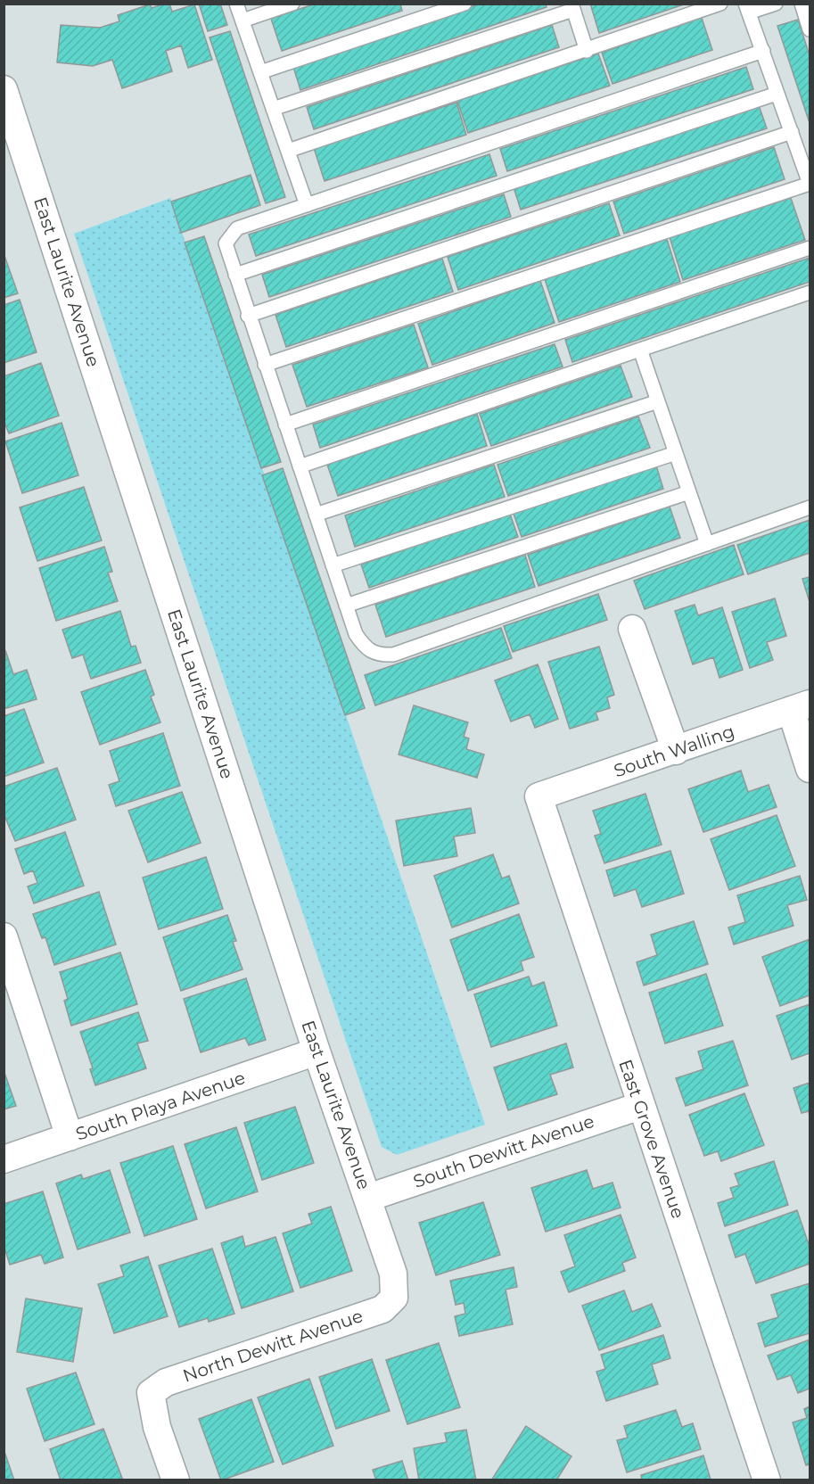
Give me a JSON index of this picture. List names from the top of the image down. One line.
{"streets":{"street":["East Laurite Avenue","South Walling","South Playa Avenue","East Grove Avenue","South Dewitt Avenue","North Dewitt Avenue"]},"crossings":[["East Laurite Avenue","South Playa Avenue"],["East Laurite Avenue","South Dewitt Avenue"],["East Laurite Avenue","North Dewitt Avenue"],["South Walling","East Grove Avenue"],["East Grove Avenue","South Dewitt Avenue"]]}
